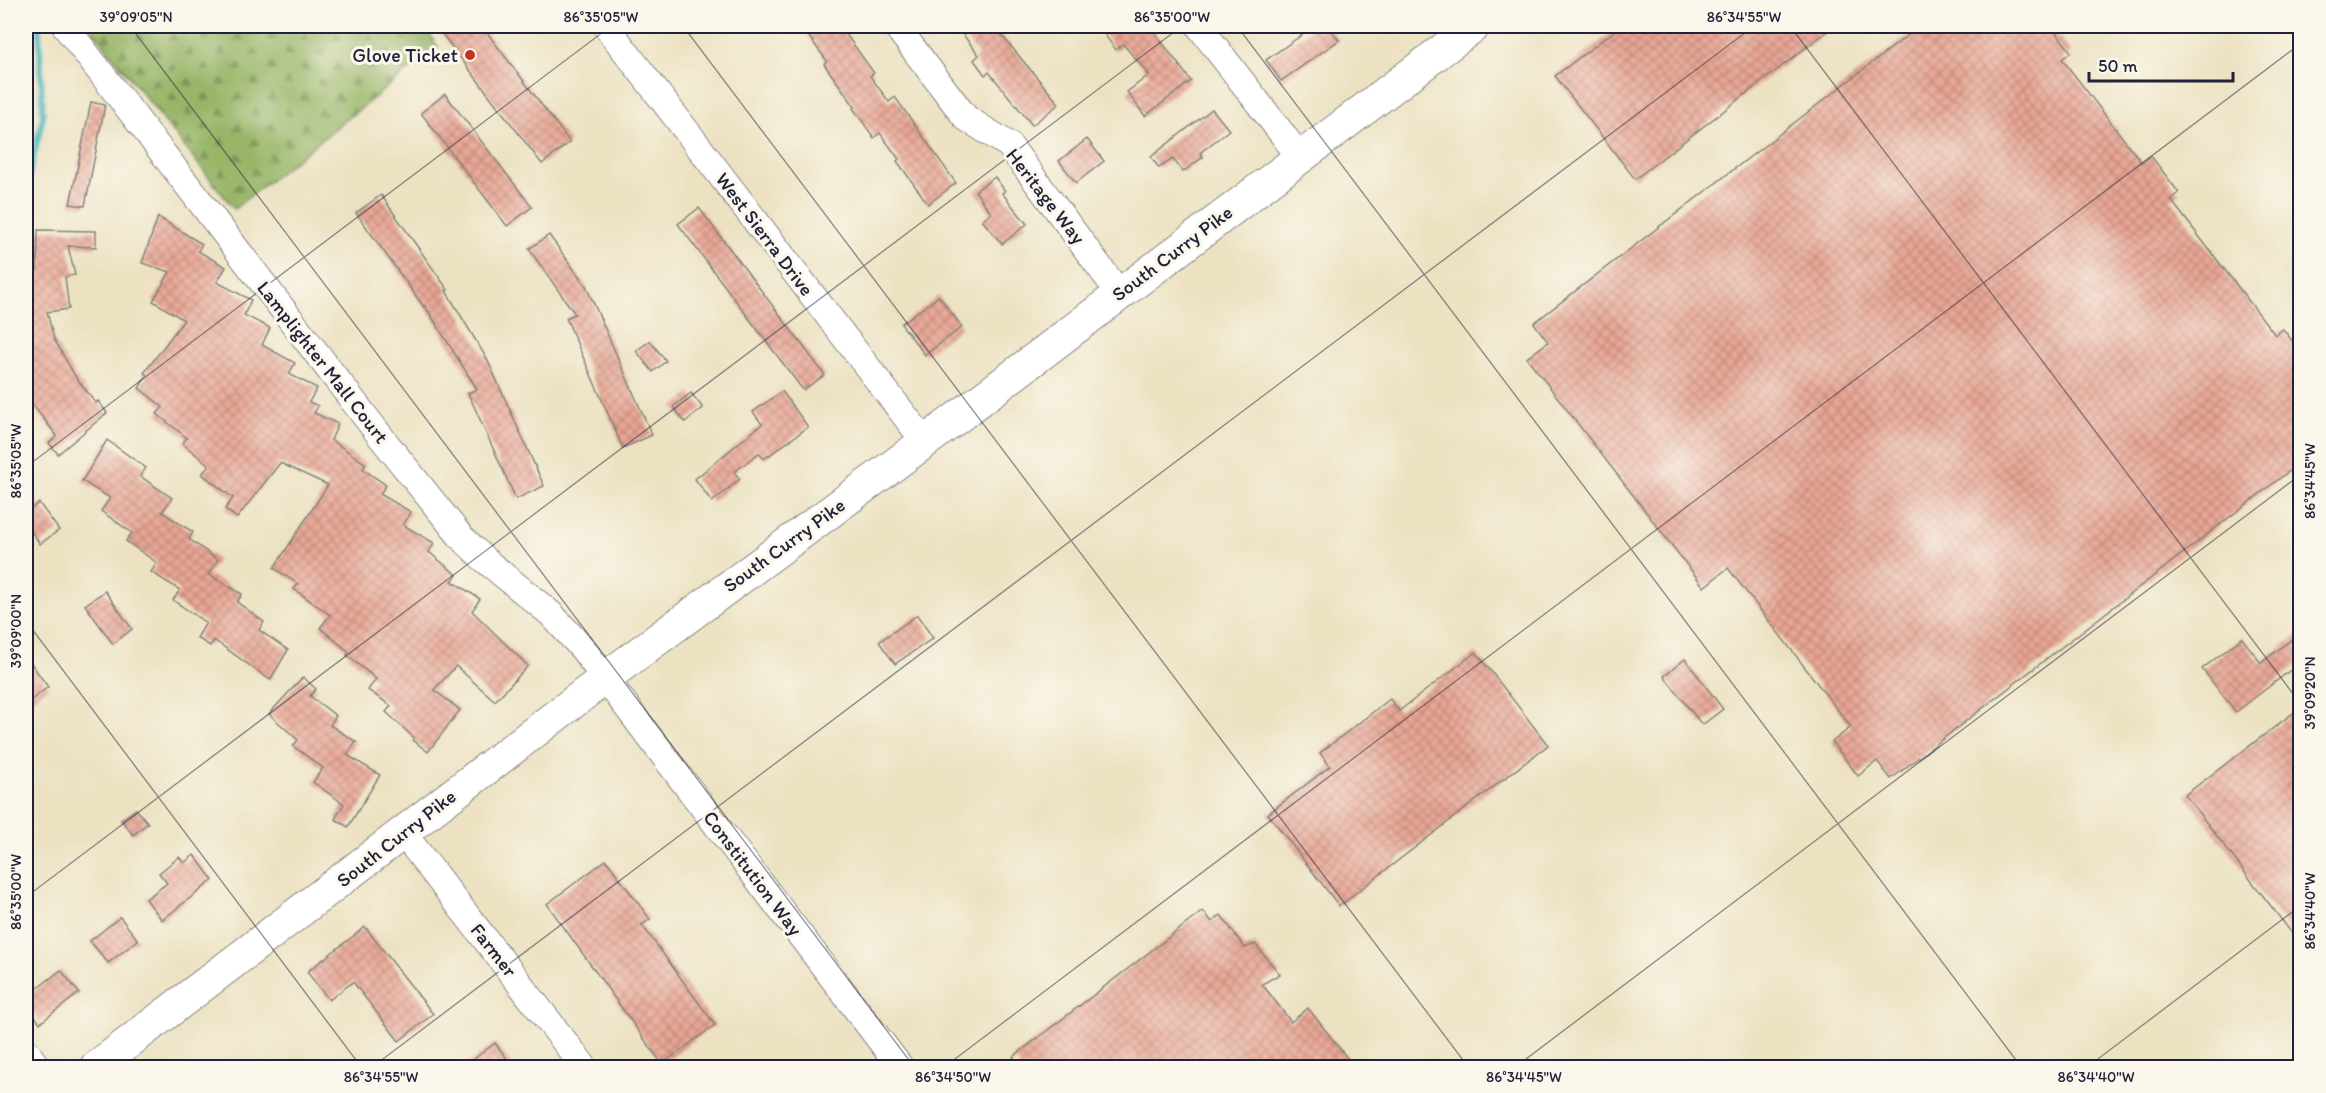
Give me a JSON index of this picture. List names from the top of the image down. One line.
{"streets":{"main road":["South Curry Pike"],"street":["Heritage Way","West Sierra Drive","Lamplighter Mall Court","Constitution Way","Farmer"]},"crossings":[["Heritage Way","South Curry Pike"],["West Sierra Drive","South Curry Pike"],["South Curry Pike","Lamplighter Mall Court"],["South Curry Pike","Constitution Way"],["South Curry Pike","Farmer"],["Lamplighter Mall Court","Constitution Way"]],"places":["Glove Ticket"],"scale_bar":"50 m","coordinates":["39°09'05\"N","86°35'05\"W","86°35'00\"W","86°34'55\"W","86°34'45\"W","39°09'00\"N","39°09'20\"N","86°34'40\"W","86°34'50\"W"]}
